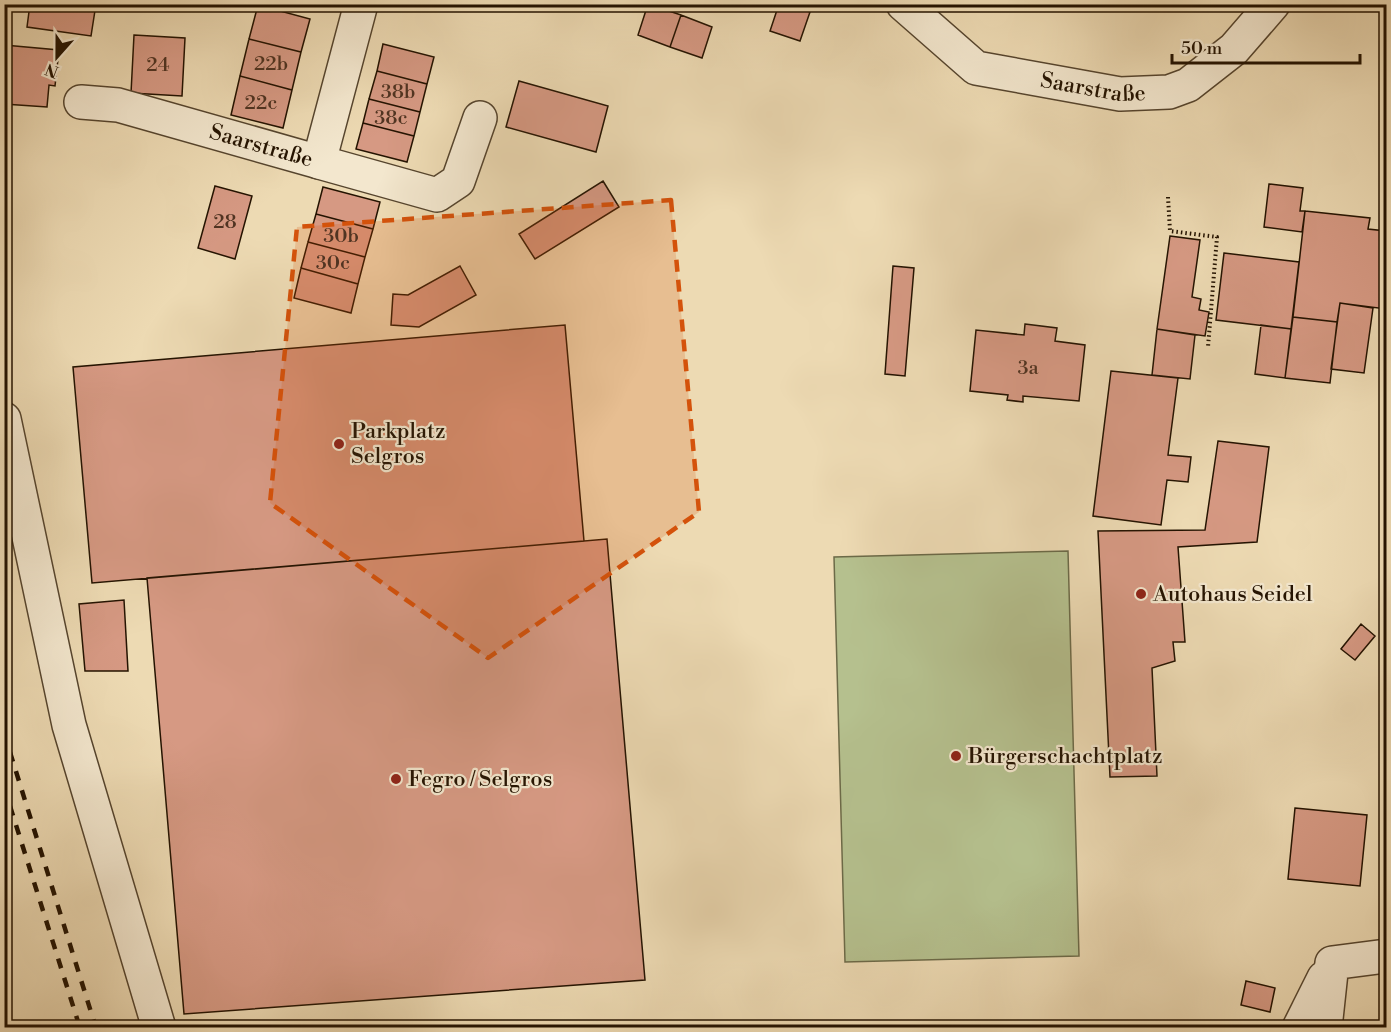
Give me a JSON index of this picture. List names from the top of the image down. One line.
{"streets":{"street":["Saarstraße"]},"places":["Parkplatz Selgros","Autohaus Seidel","Bürgerschachtplatz","Fegro / Selgros"],"house_numbers":["22b","24","38b","22c","38c","28","30b","30c","3a"],"scale_bar":"50 m","north":"bottom"}
